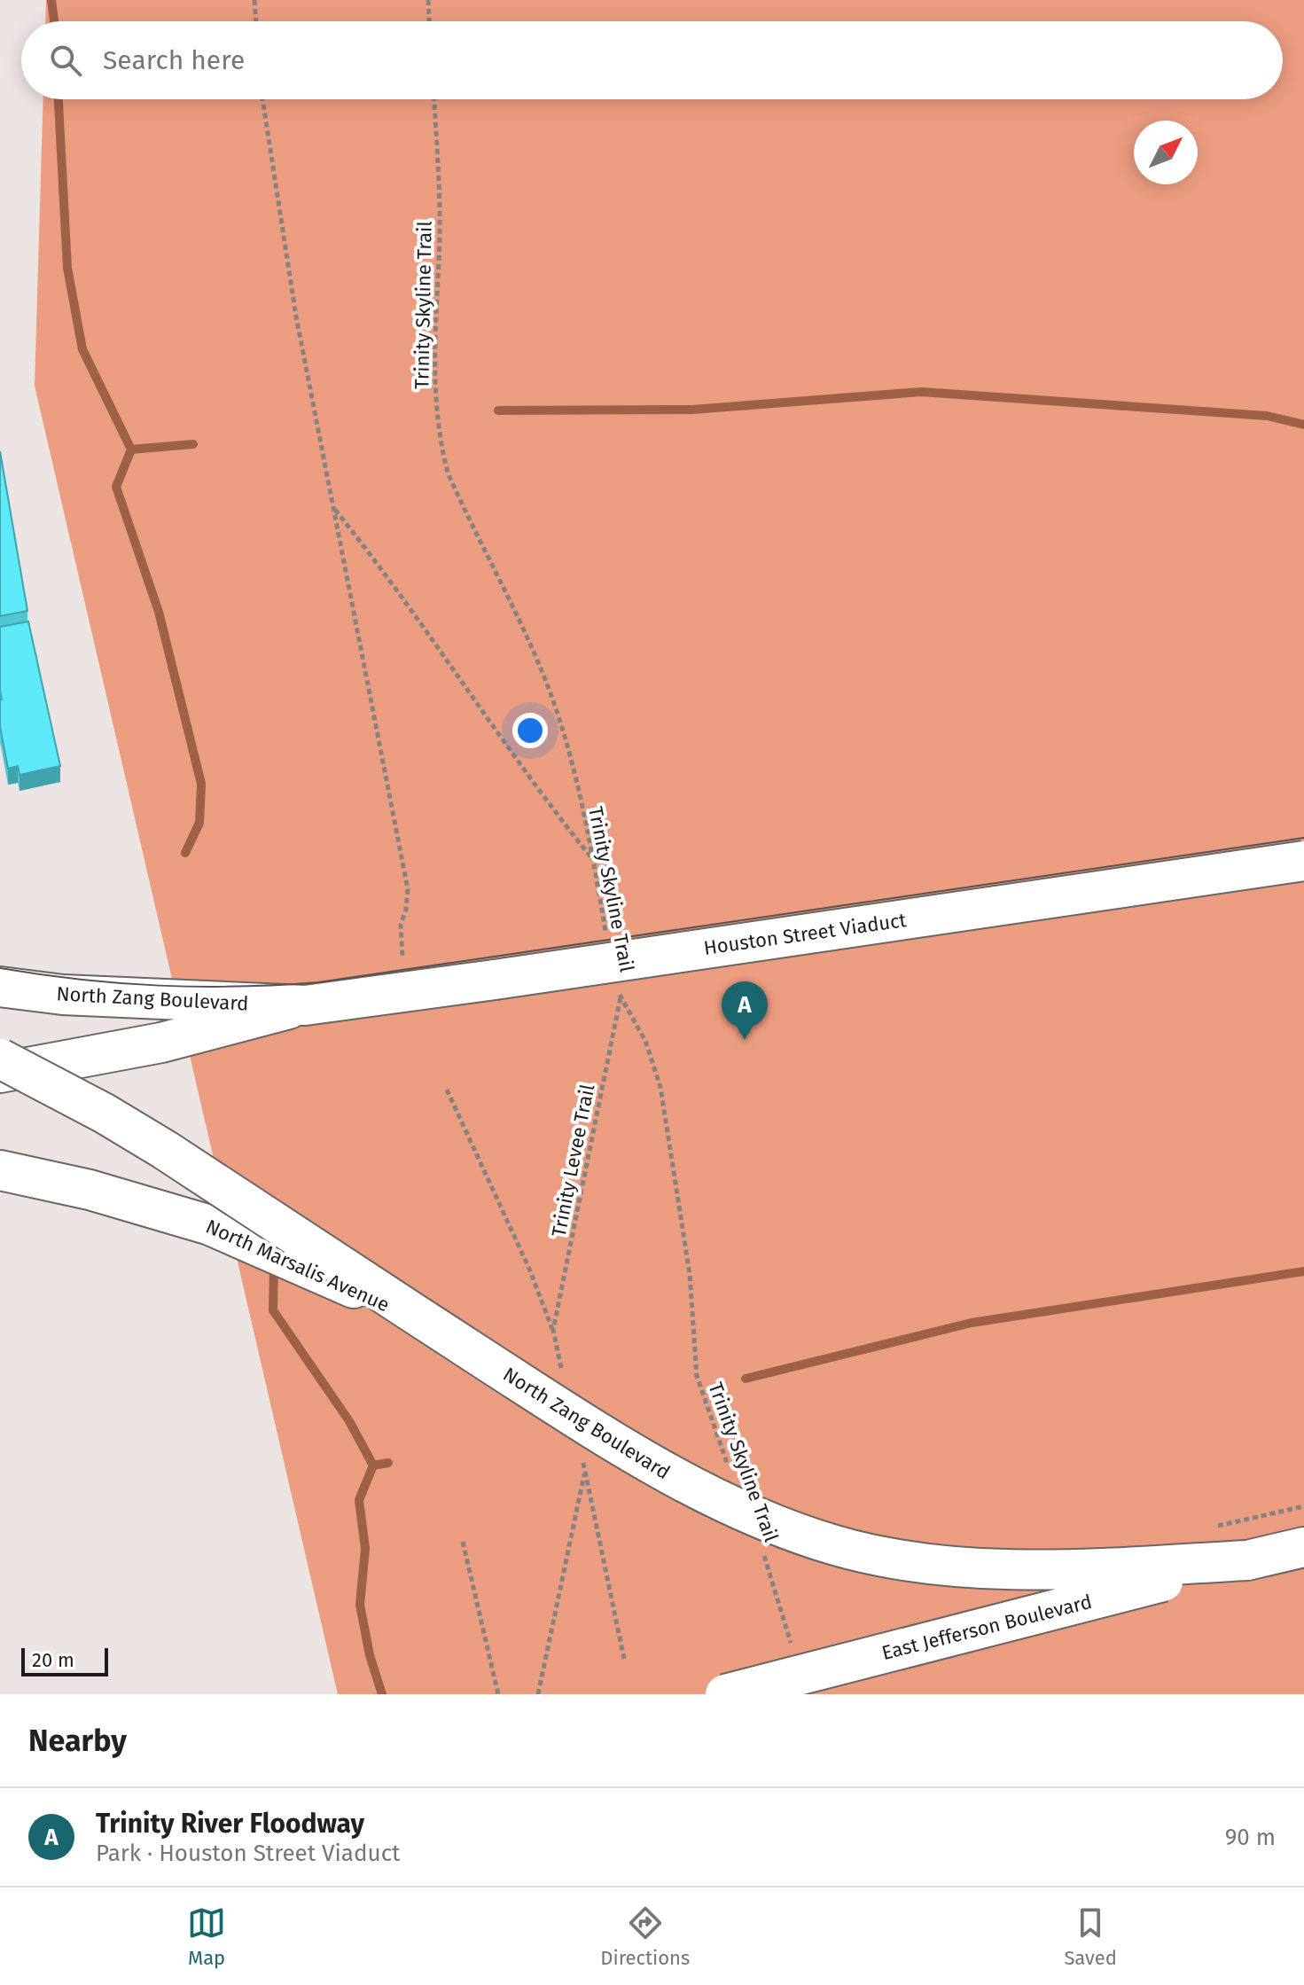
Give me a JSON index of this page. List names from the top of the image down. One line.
{"streets":{"main road":["Houston Street Viaduct","North Zang Boulevard","North Marsalis Avenue","East Jefferson Boulevard"],"path":["Trinity Skyline Trail","Trinity Levee Trail"]},"crossings":[["Trinity Skyline Trail","Trinity Levee Trail"],["Trinity Skyline Trail","East Jefferson Boulevard"],["Houston Street Viaduct","North Zang Boulevard"],["North Zang Boulevard","North Marsalis Avenue"],["North Zang Boulevard","East Jefferson Boulevard"]],"scale_bar":"20 m","north":"top right","page":{"search":"Search here","pins":"A","scale":"20 m","heading":"Nearby","list":[{"mark":"A","name":"Trinity River Floodway","note":"Park · Houston Street Viaduct","value":"90 m"}],"nav":["Map","Directions","Saved"]}}
